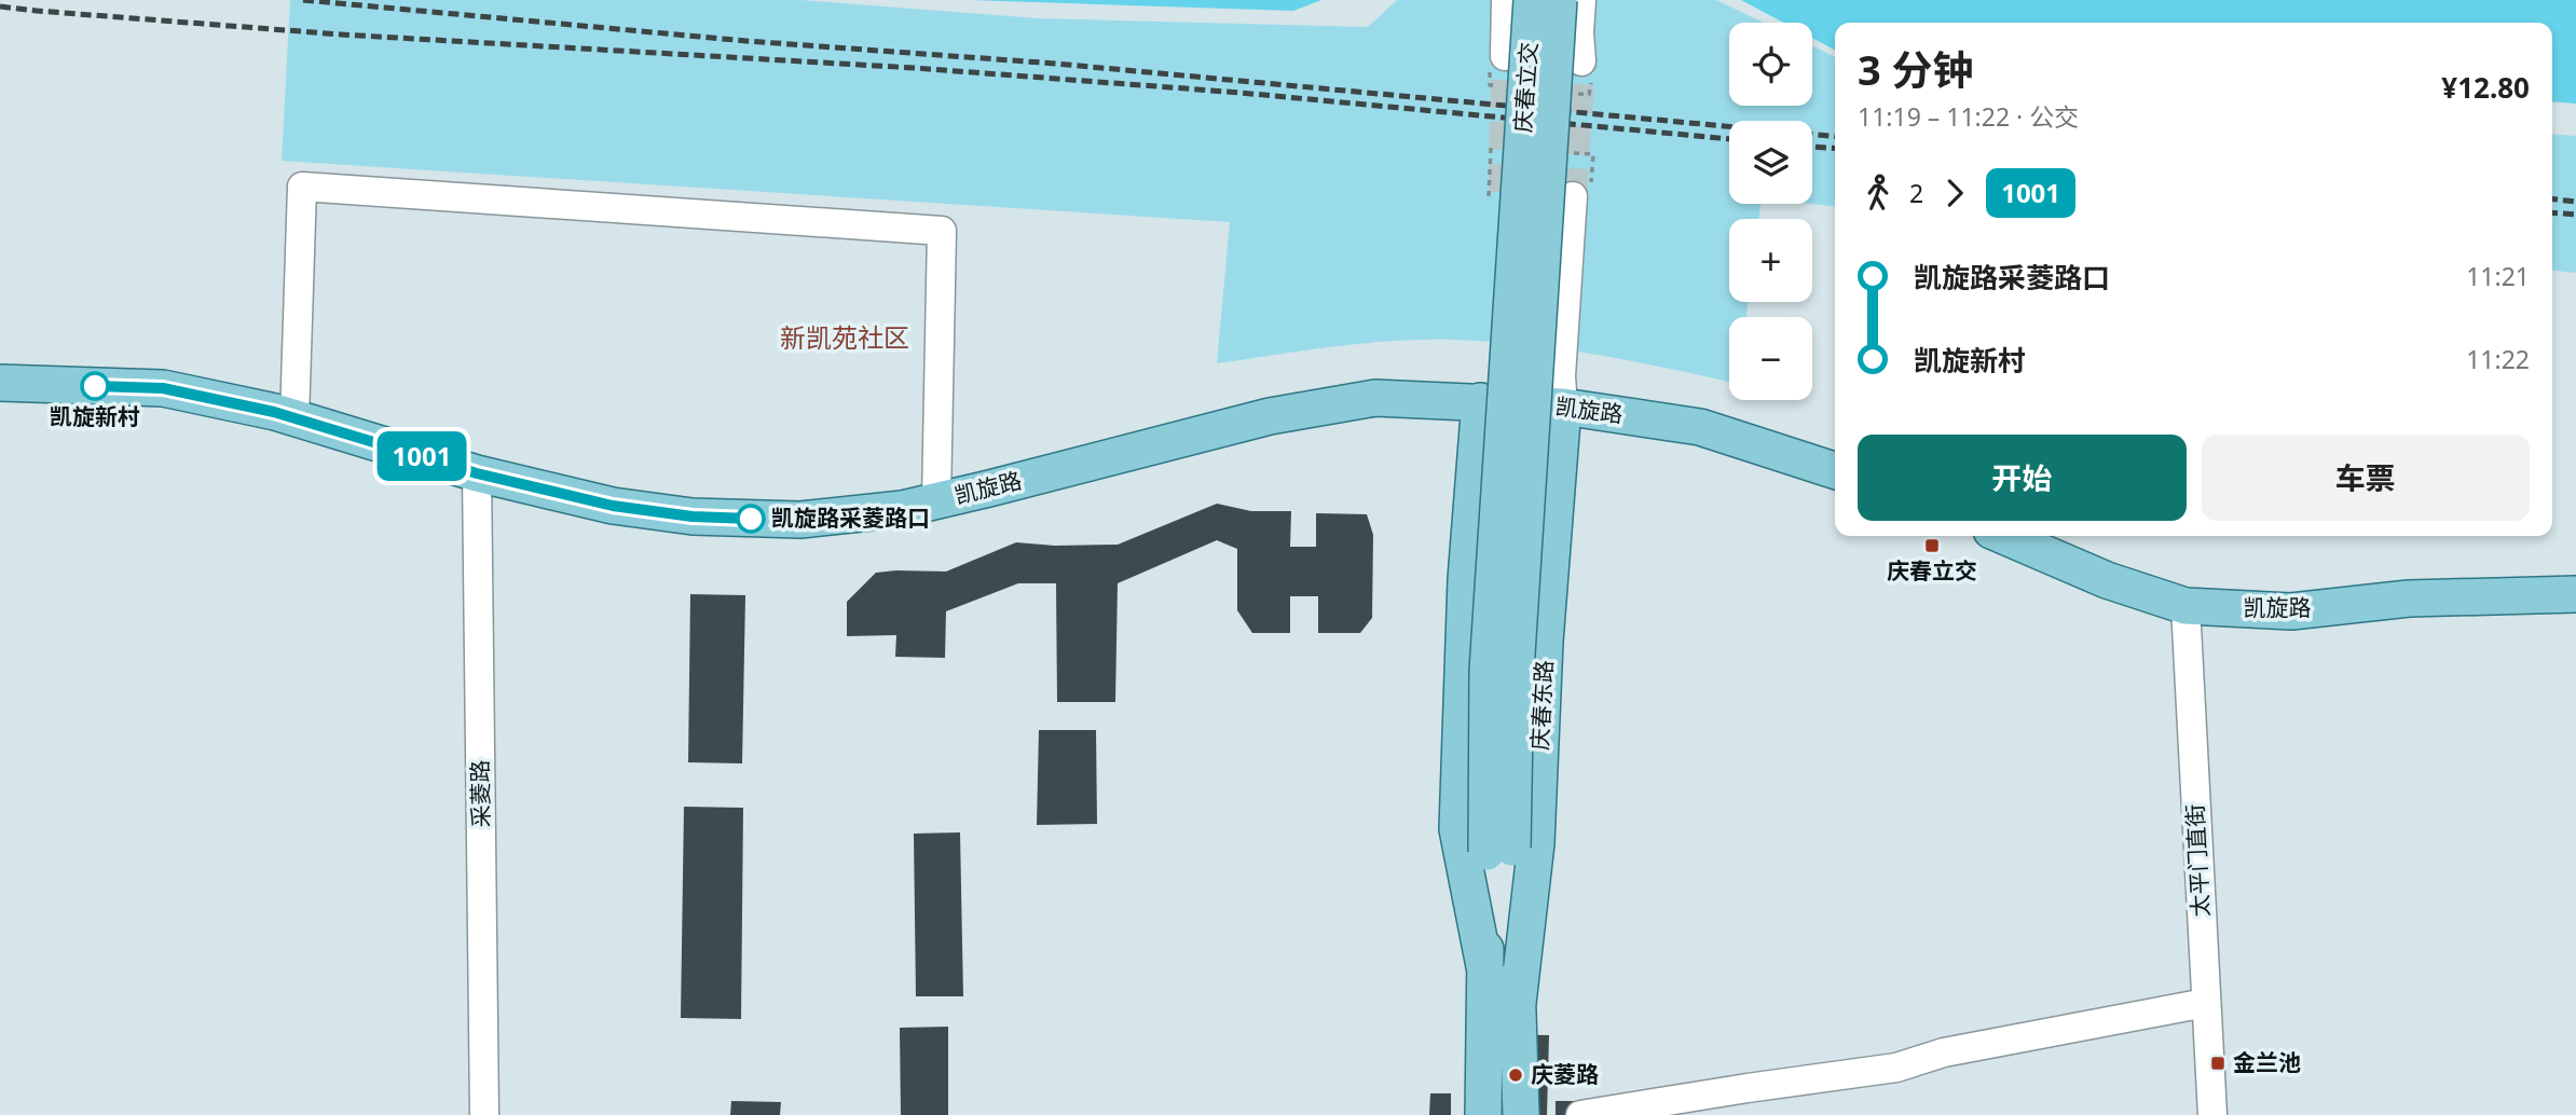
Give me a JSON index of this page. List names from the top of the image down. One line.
{"streets":{"main road":["庆春立交","凯旋路","庆春东路"],"street":["采菱路","太平门直街"]},"crossings":[["庆春立交","庆春东路"],["凯旋路","庆春东路"],["凯旋路","采菱路"],["凯旋路","太平门直街"]],"districts":["新凯苑社区"],"places":{"other":["凯旋新村","凯旋路采菱路口","庆菱路"],"transit":["庆春立交","金兰池"]},"lines":["bus line 1001"],"page":{"on_map":"1001","map_buttons":["+","−"],"heading":["3 分钟","11:19 – 11:22 · 公交","¥12.80"],"legs":["2","1001"],"list":[{"name":"凯旋路采菱路口","value":"11:21"},{"name":"凯旋新村","value":"11:22"}],"buttons":["开始","车票"]}}
